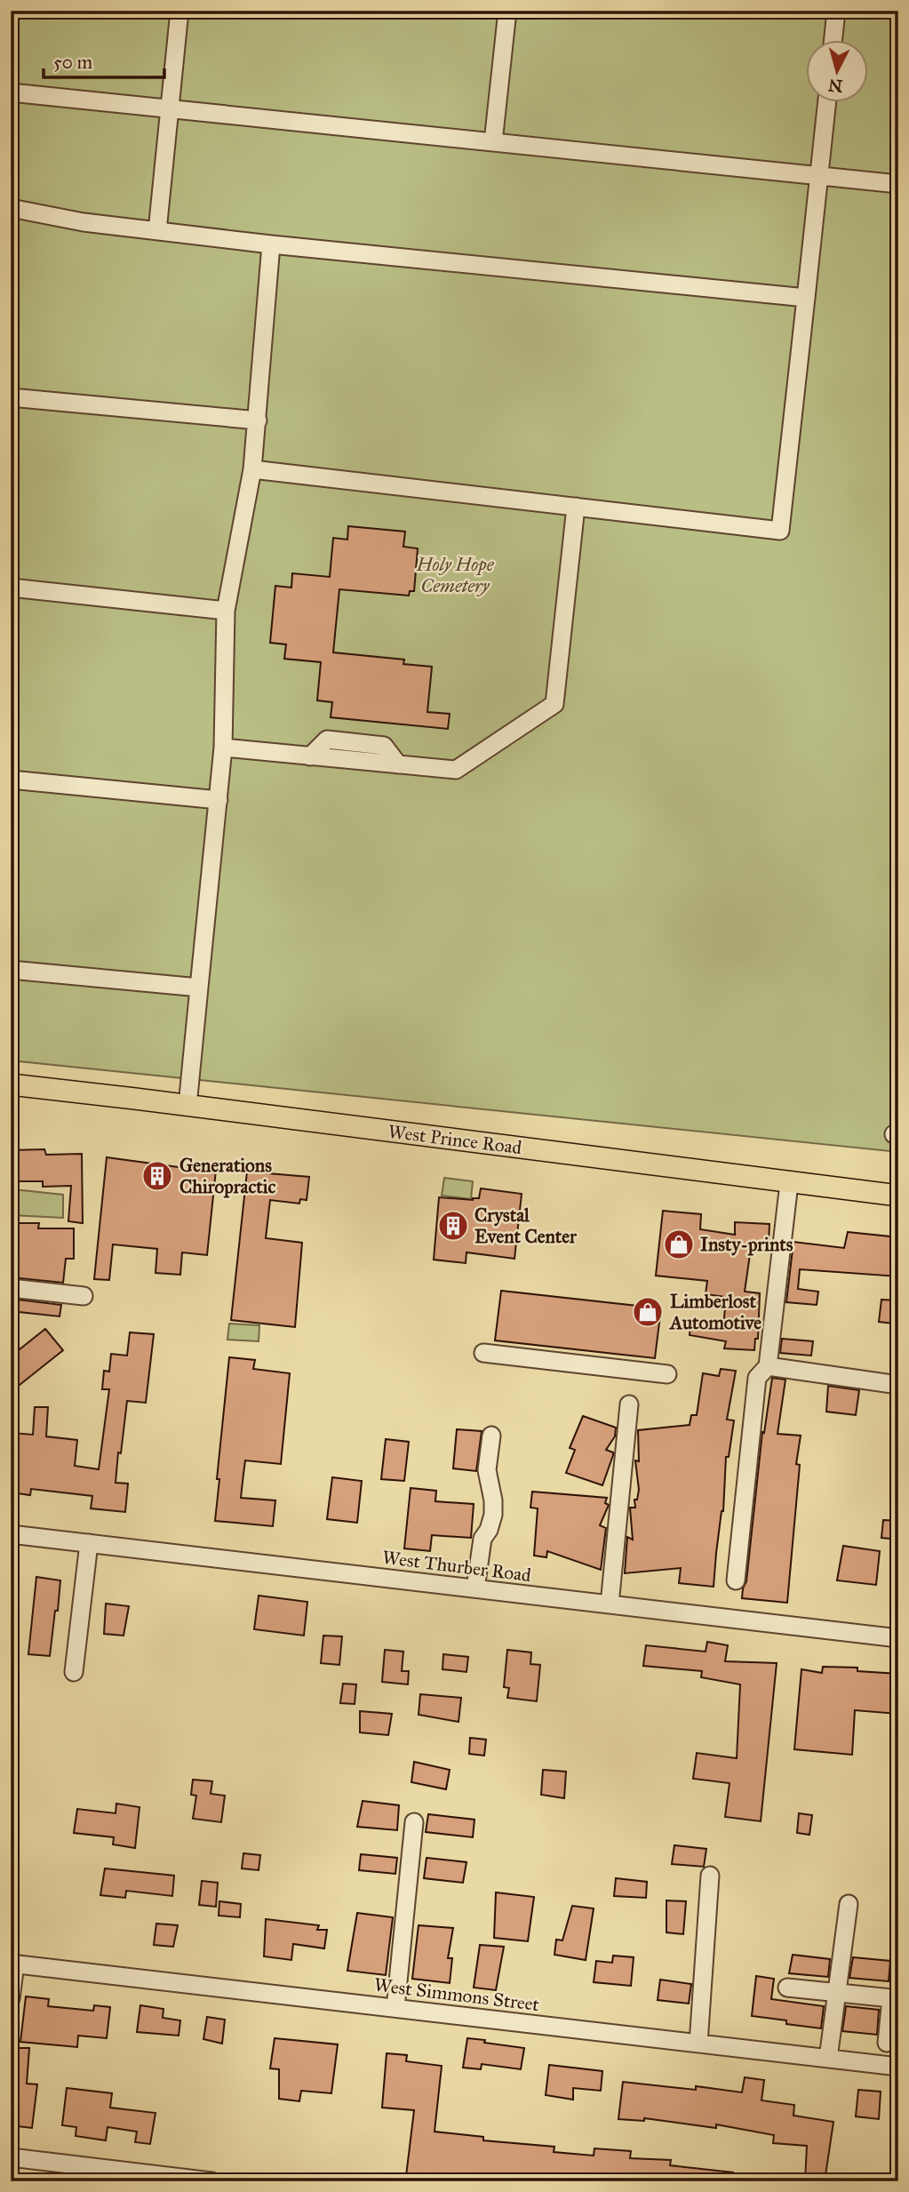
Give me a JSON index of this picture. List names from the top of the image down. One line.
{"streets":{"main road":["West Prince Road"],"street":["West Thurber Road","West Simmons Street"]},"parks":["Holy Hope Cemetery"],"places":{"building":["Generations Chiropractic","Crystal Event Center"],"shop":["Insty-prints","Limberlost Automotive"]},"scale_bar":"50 m","north":"bottom"}
